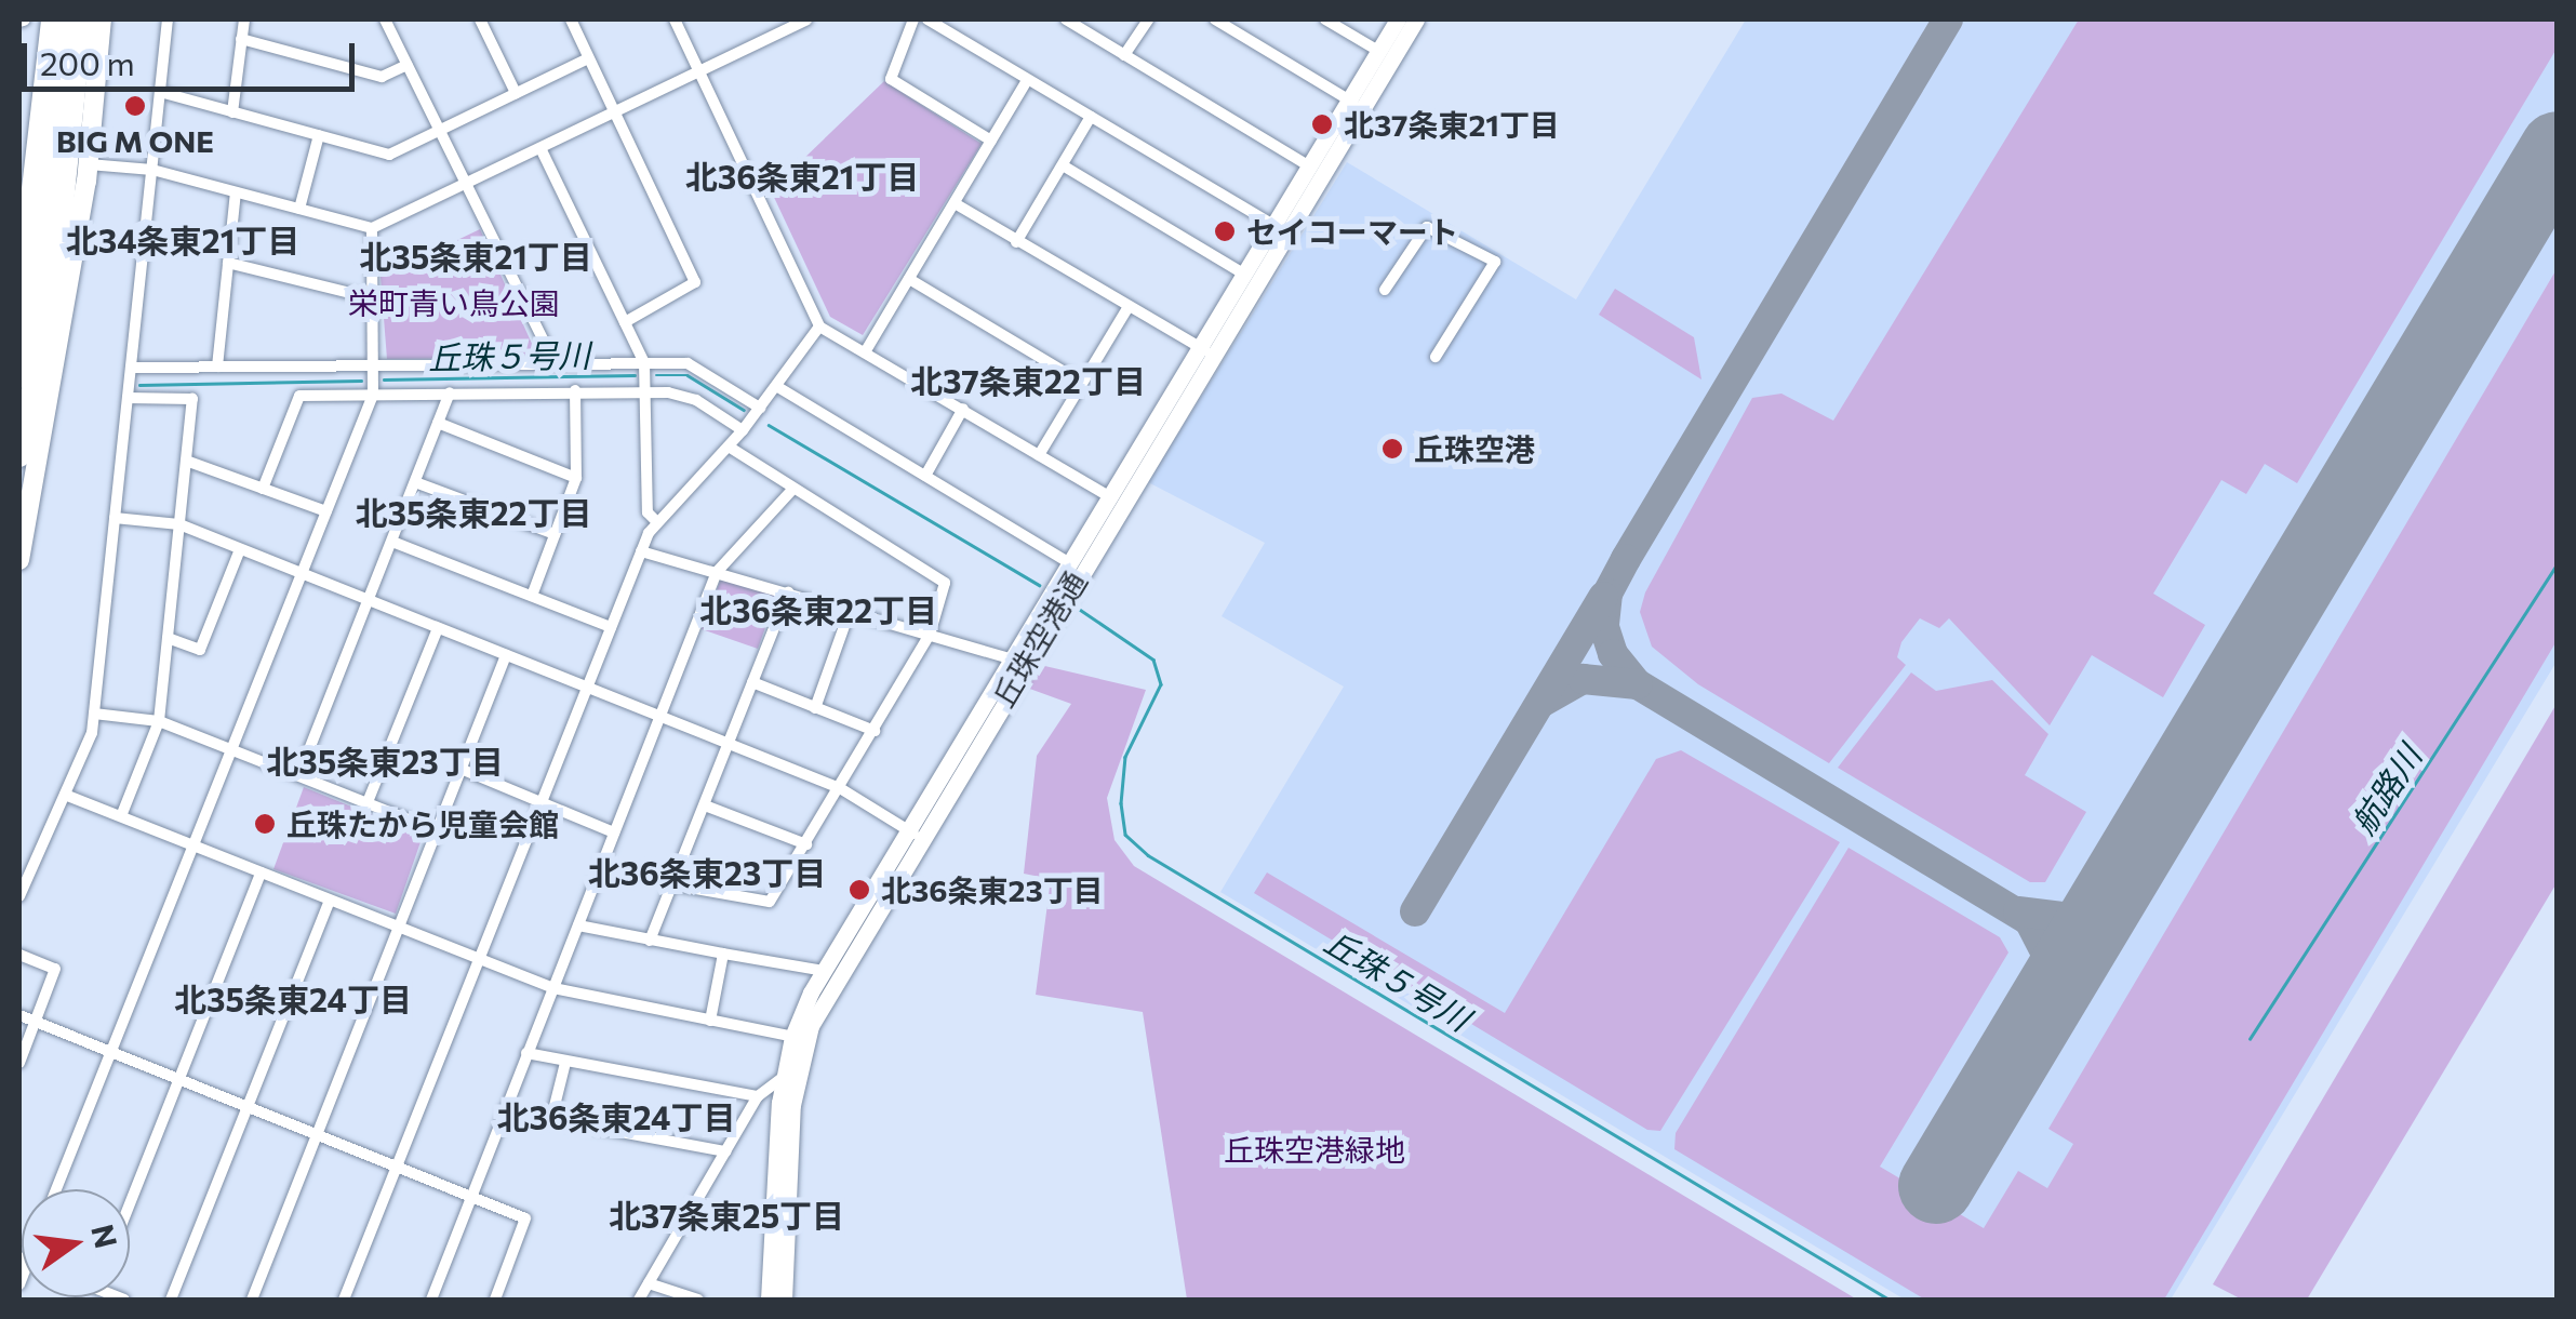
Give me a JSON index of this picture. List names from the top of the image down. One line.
{"streets":{"main road":["丘珠空港通"]},"districts":["北36条東21丁目","北34条東21丁目","北35条東21丁目","北37条東22丁目","北35条東22丁目","北36条東22丁目","北35条東23丁目","北36条東23丁目","北35条東24丁目","北36条東24丁目","北37条東25丁目"],"water":["丘珠５号川","航路川"],"parks":["栄町青い鳥公園","丘珠空港緑地"],"places":["BIG M ONE","北37条東21丁目","セイコーマート","丘珠空港","丘珠たから児童会館","北36条東23丁目"],"scale_bar":"200 m","north":"right"}
